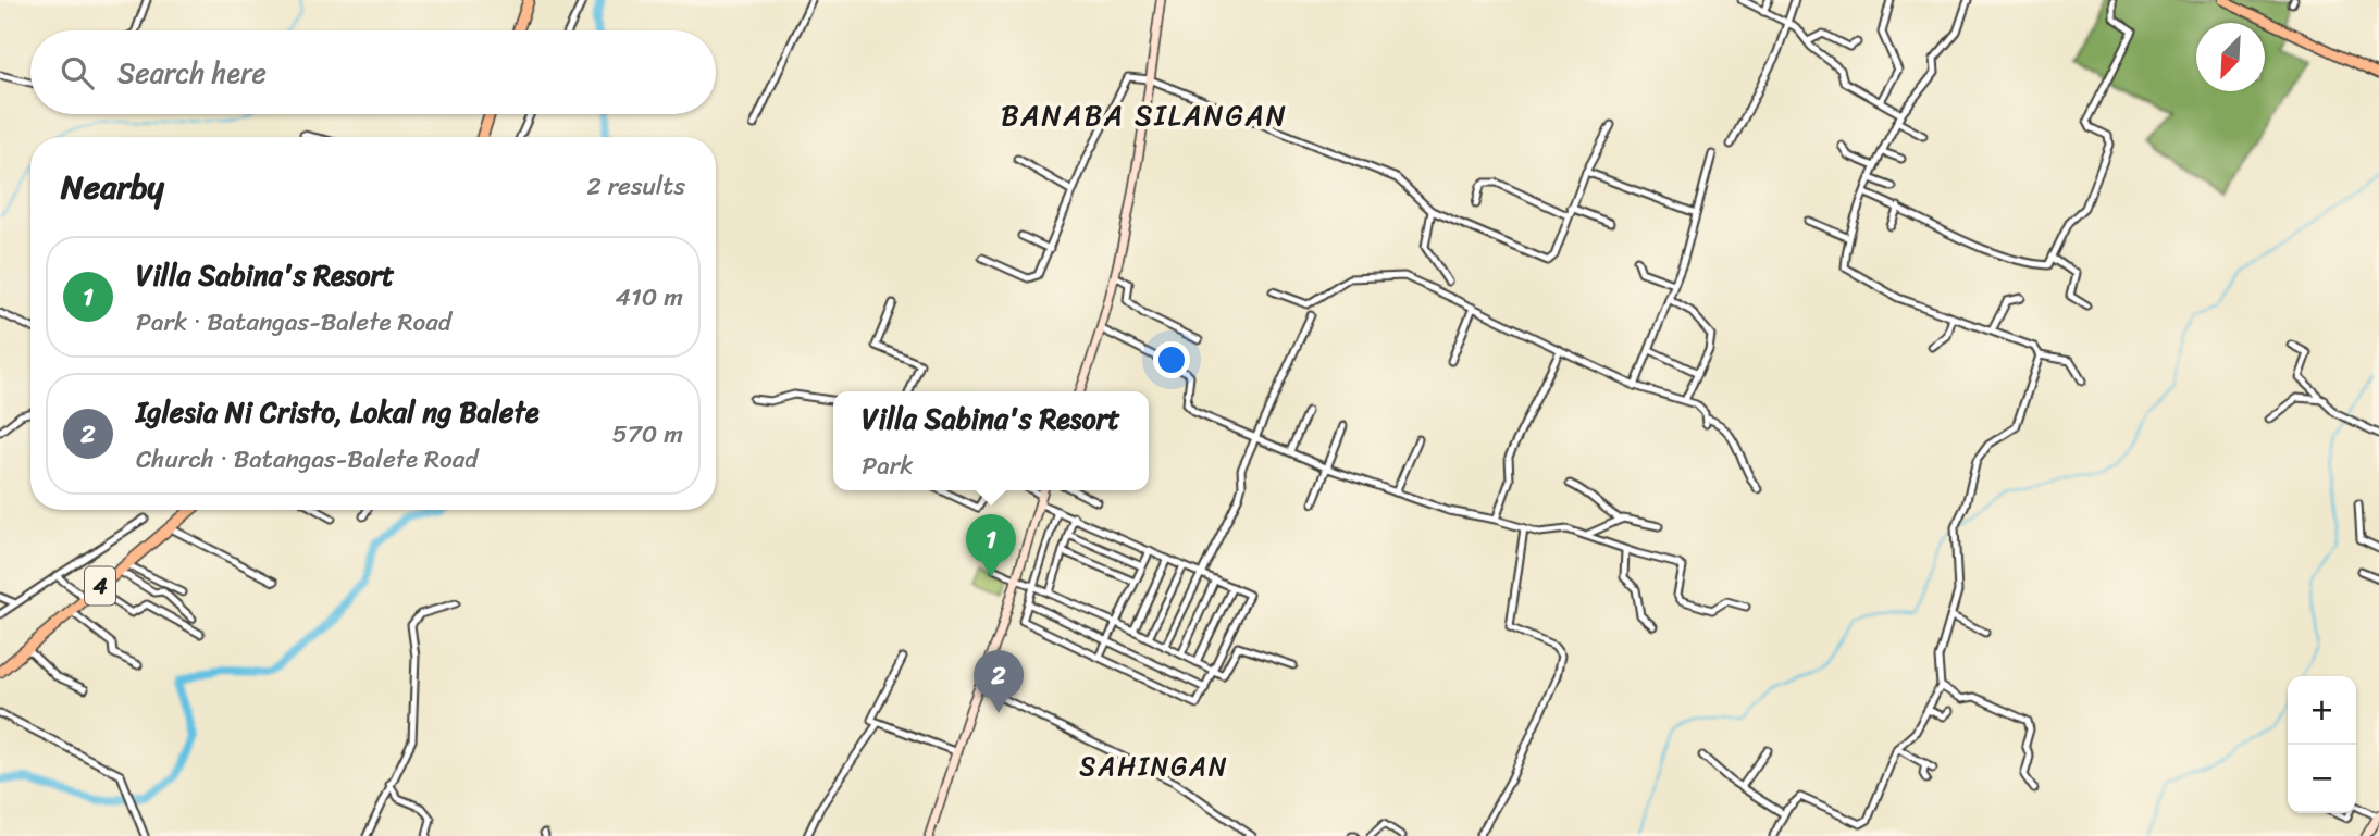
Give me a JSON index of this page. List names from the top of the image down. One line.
{"streets":{"highway":["4"]},"districts":["BANABA SILANGAN","SAHINGAN"],"north":"bottom left","page":{"search":"Search here","heading":["Nearby","2 results"],"list":[{"mark":"1","name":"Villa Sabina's Resort","note":"Park · Batangas-Balete Road","value":"410 m"},{"mark":"2","name":"Iglesia Ni Cristo, Lokal ng Balete","note":"Church · Batangas-Balete Road","value":"570 m"}],"popup":["Villa Sabina's Resort","Park"],"pins":["1","2"],"map_buttons":["+","−"]}}
